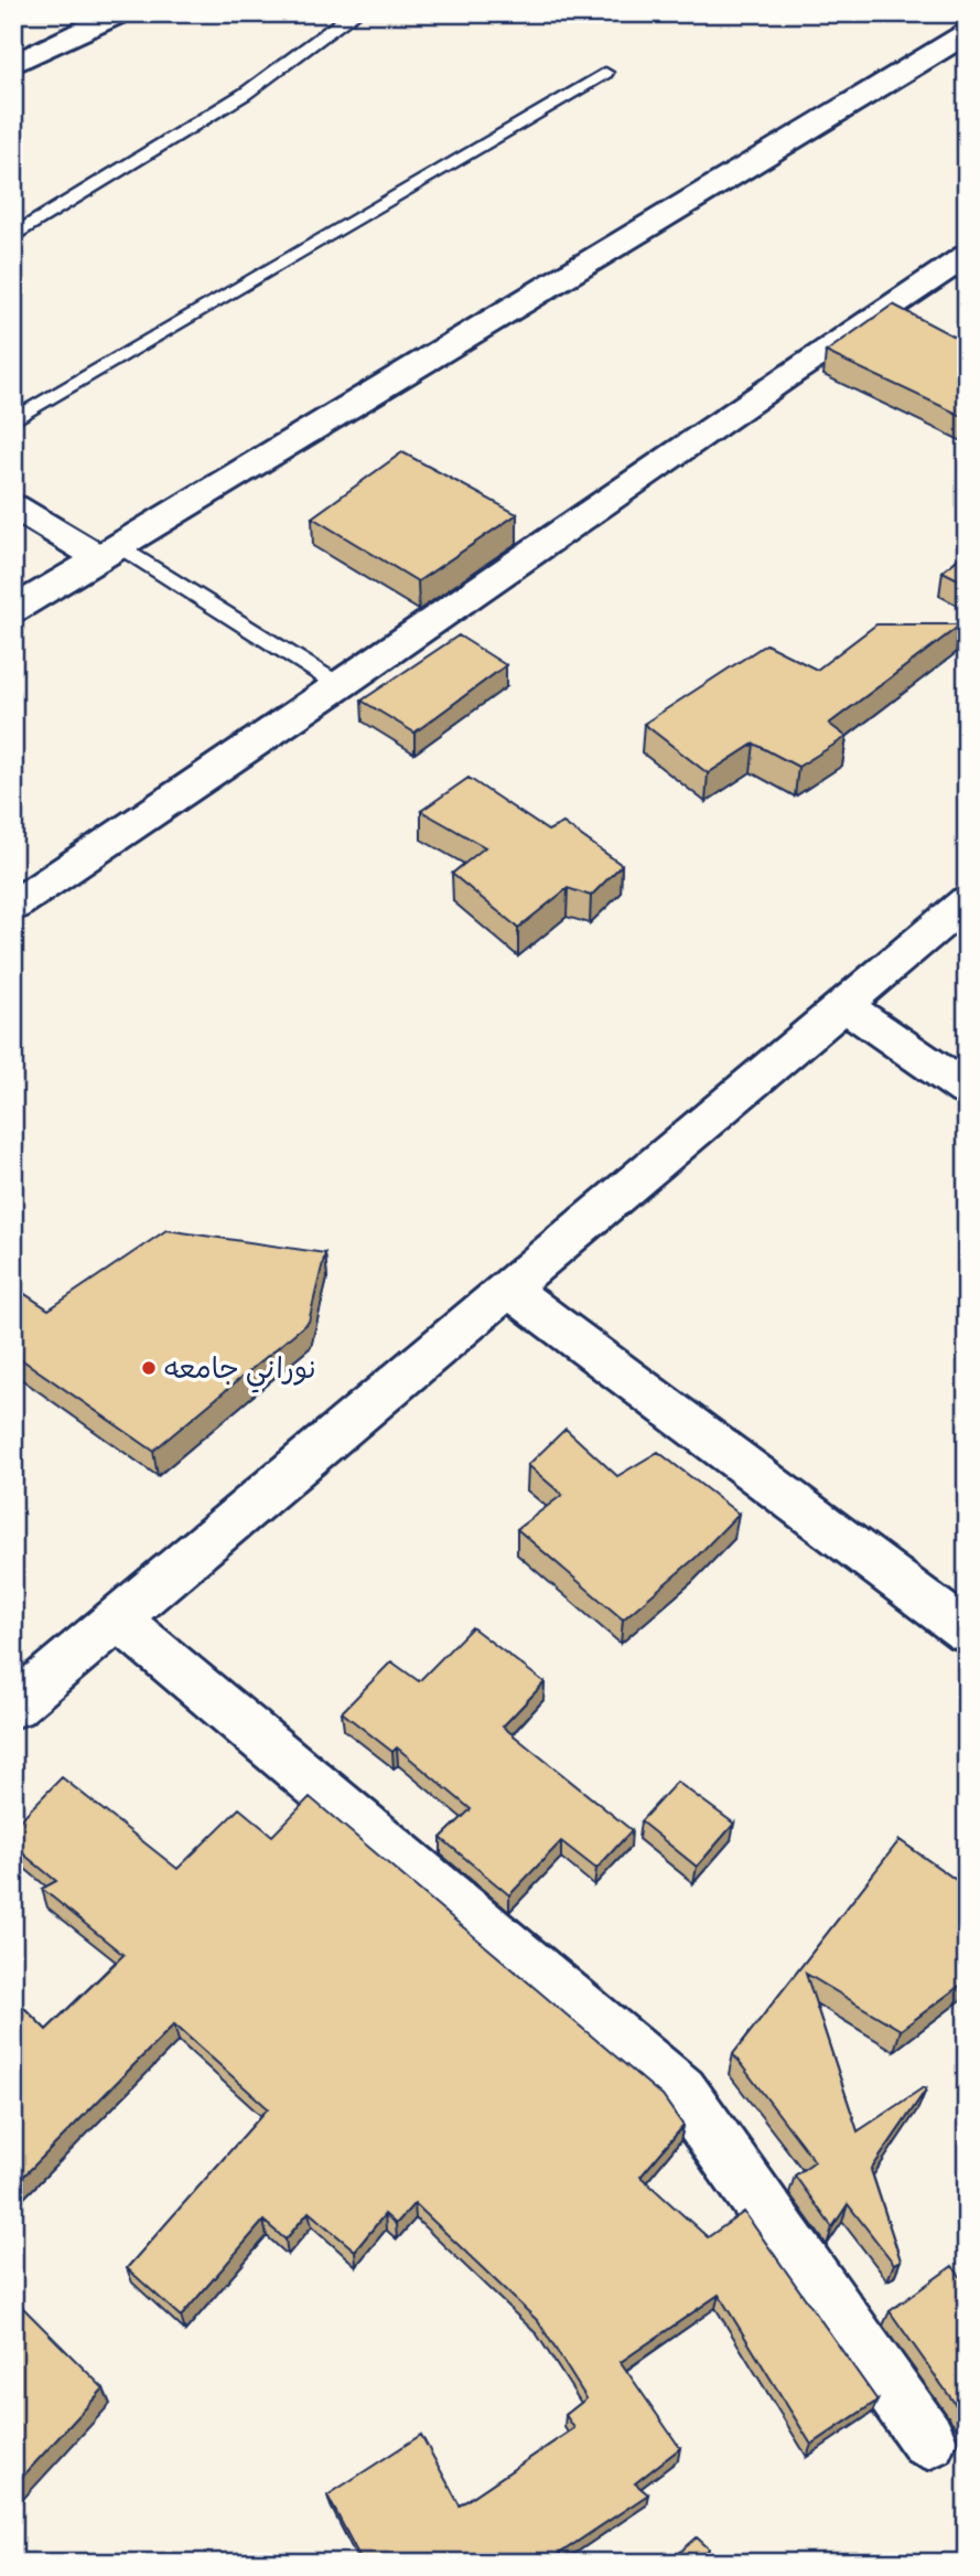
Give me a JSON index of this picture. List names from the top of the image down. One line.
{"places":["نوراني جامعه"]}
